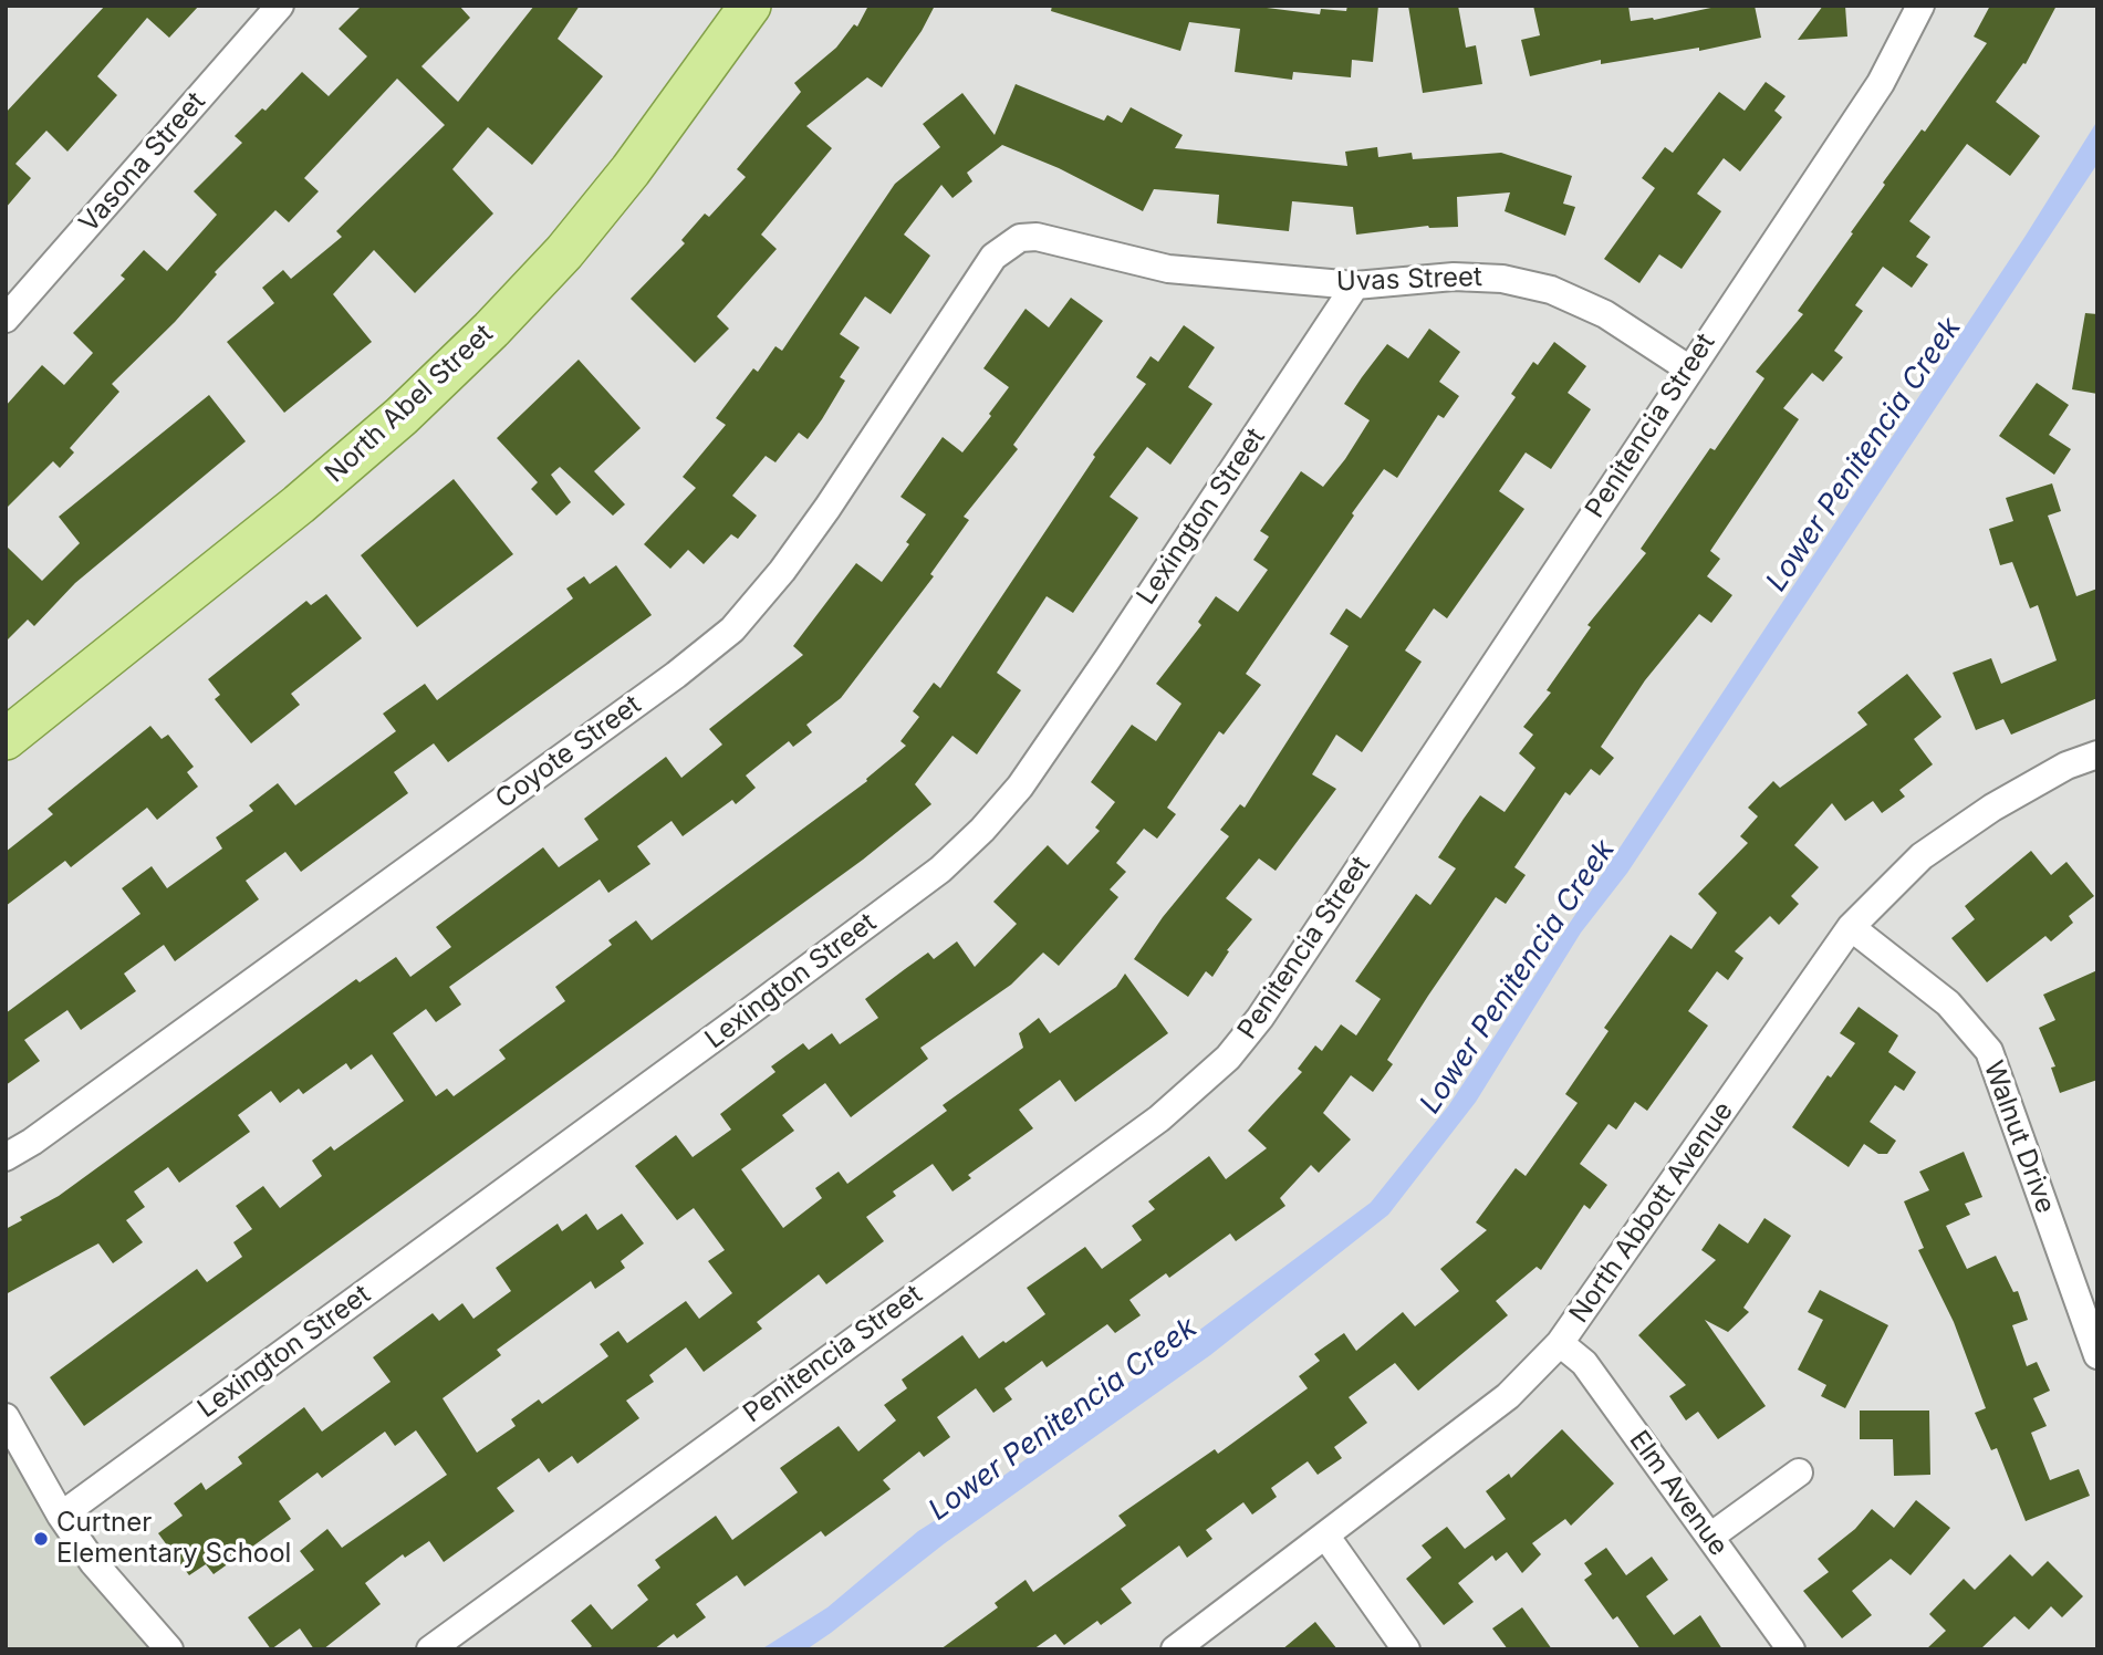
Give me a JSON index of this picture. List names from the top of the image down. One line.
{"streets":{"main road":["North Abel Street"],"street":["Vasona Street","Uvas Street","Penitencia Street","Lexington Street","Coyote Street","Walnut Drive","North Abbott Avenue","Elm Avenue"]},"crossings":[["Uvas Street","Penitencia Street"],["Uvas Street","Lexington Street"],["Uvas Street","Coyote Street"],["Walnut Drive","North Abbott Avenue"],["North Abbott Avenue","Elm Avenue"]],"water":["Lower Penitencia Creek"],"places":["Curtner Elementary School"]}
